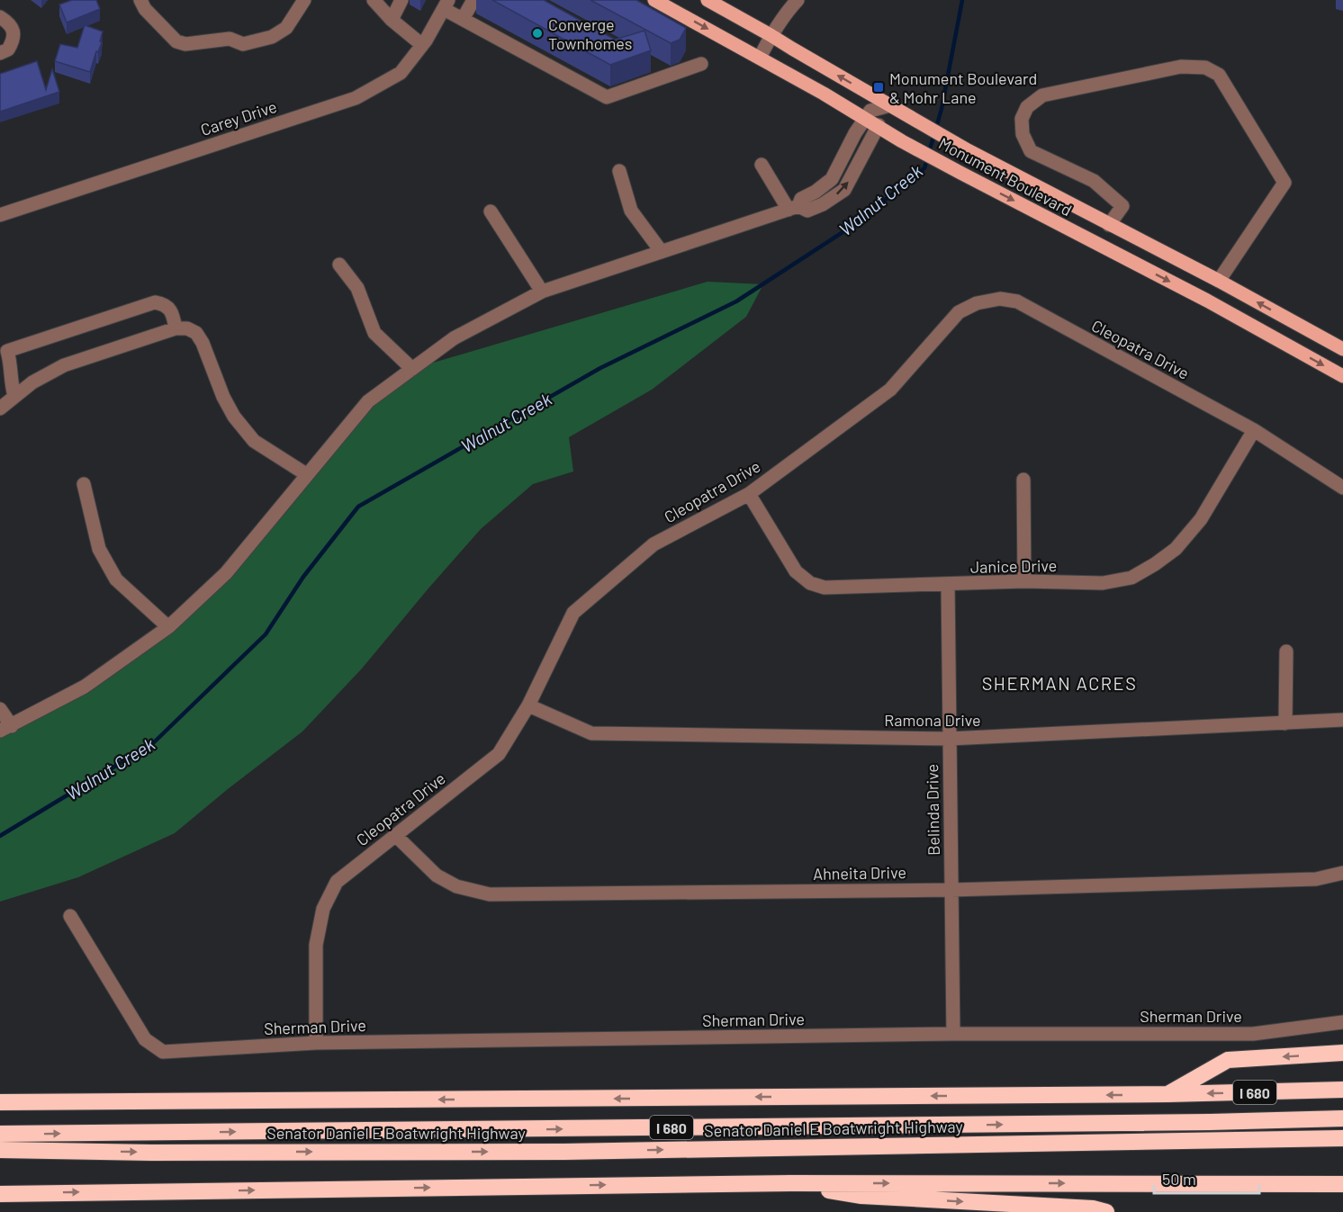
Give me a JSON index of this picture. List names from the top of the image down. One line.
{"streets":{"highway":["I 680","Senator Daniel E Boatwright Highway"],"main road":["Monument Boulevard"],"street":["Carey Drive","Cleopatra Drive","Janice Drive","Ramona Drive","Belinda Drive","Ahneita Drive","Sherman Drive"]},"crossings":[["Cleopatra Drive","Janice Drive"],["Cleopatra Drive","Ramona Drive"],["Cleopatra Drive","Ahneita Drive"],["Cleopatra Drive","Sherman Drive"],["Janice Drive","Belinda Drive"],["Ramona Drive","Belinda Drive"],["Belinda Drive","Ahneita Drive"],["Belinda Drive","Sherman Drive"]],"districts":["SHERMAN ACRES"],"water":["Walnut Creek"],"places":{"other":["Converge Townhomes"],"transit":["Monument Boulevard & Mohr Lane"]},"scale_bar":"50 m"}
